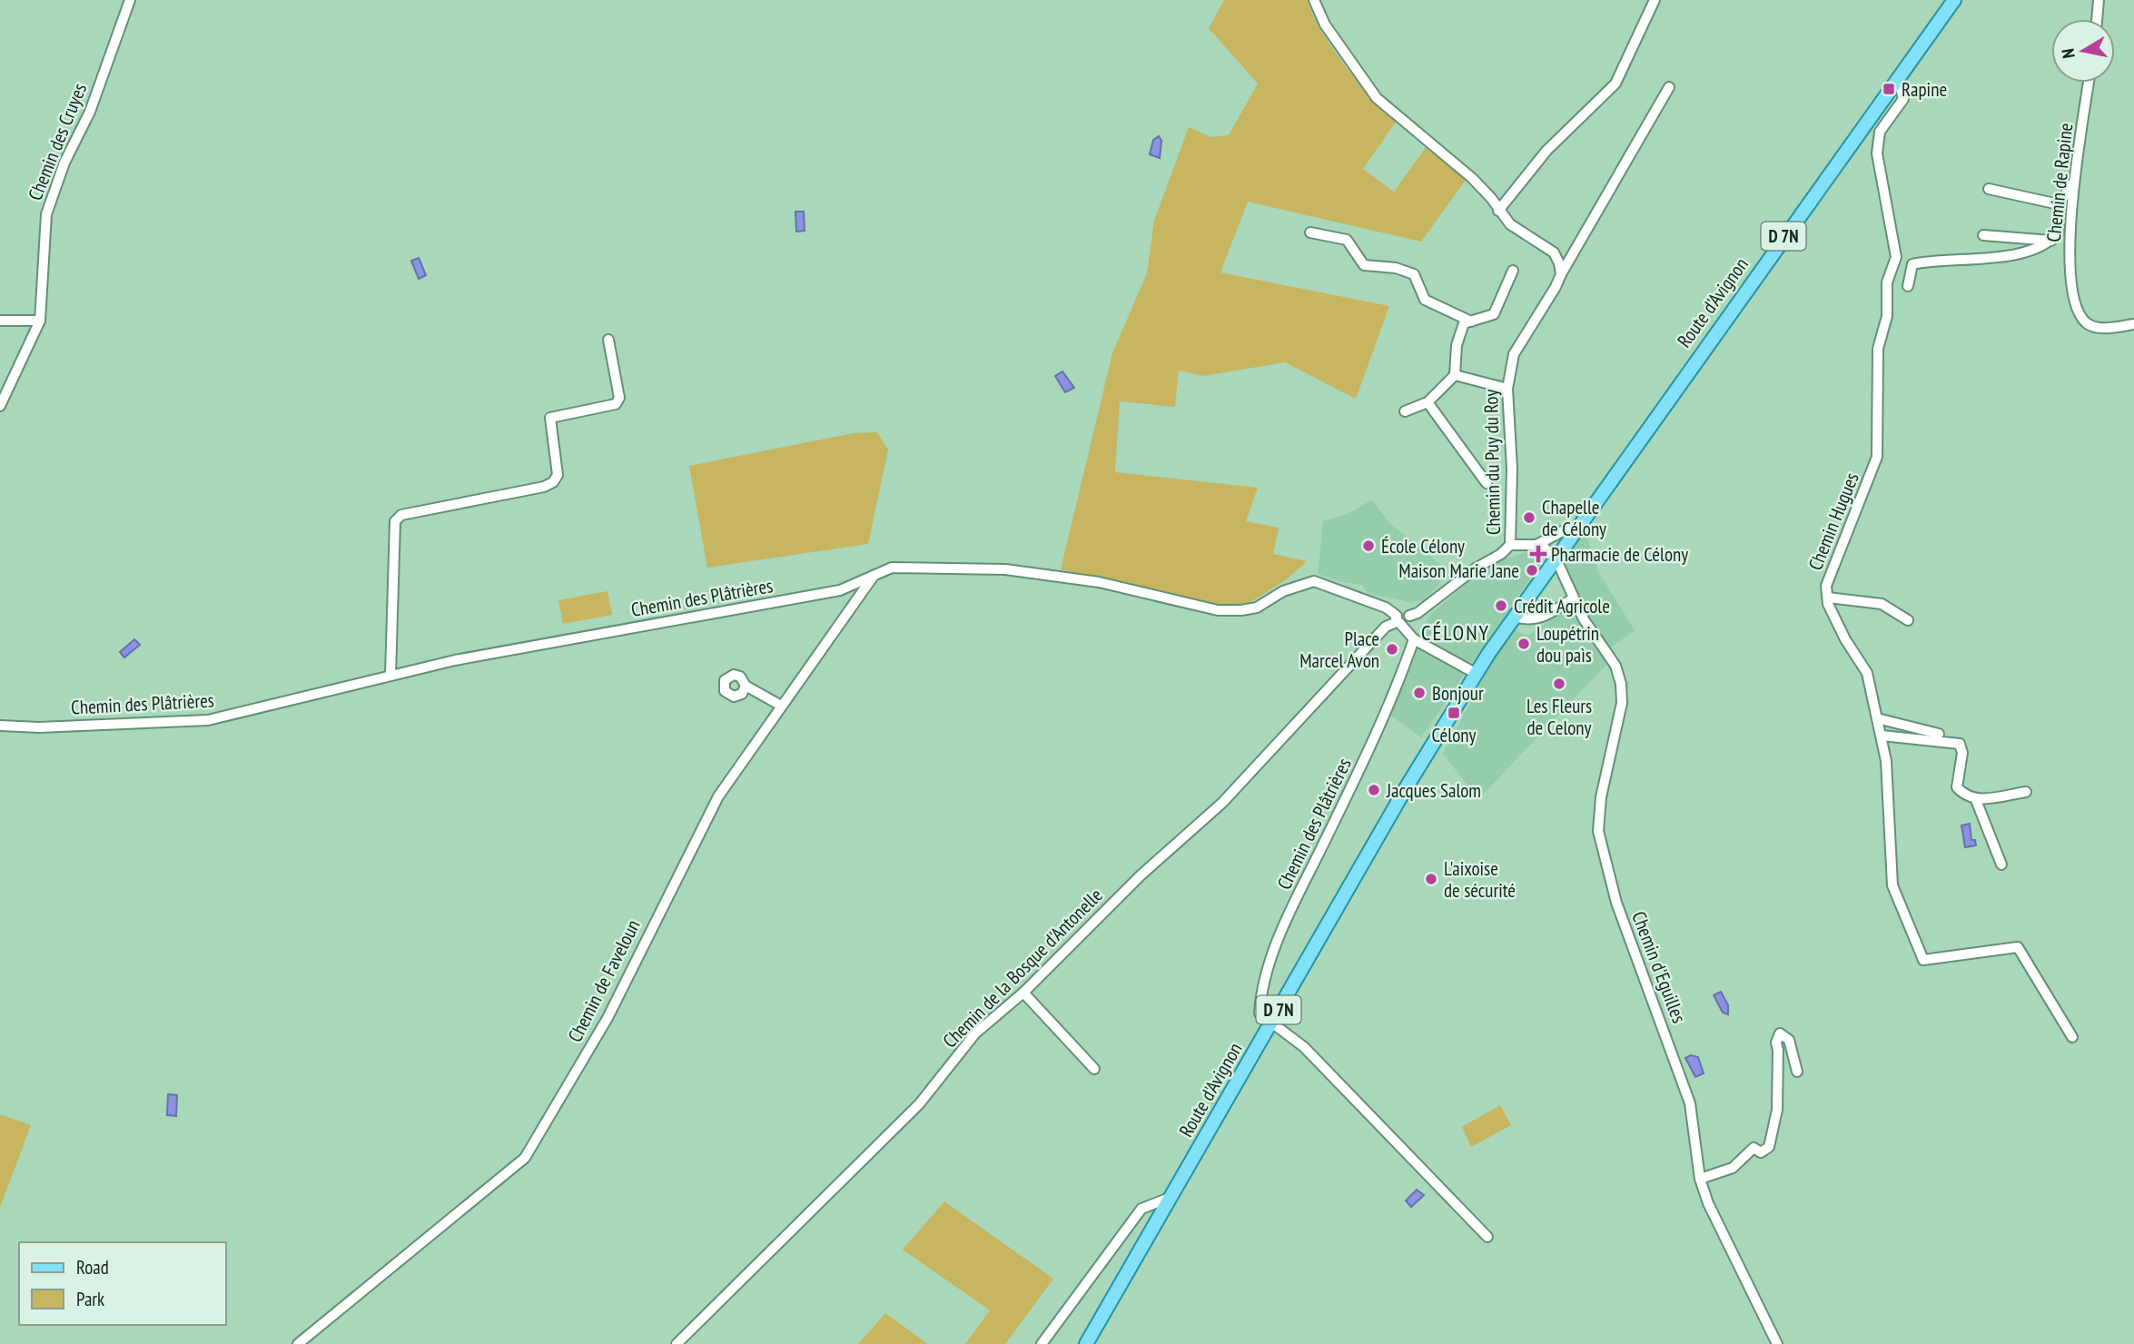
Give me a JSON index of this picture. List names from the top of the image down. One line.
{"streets":{"main road":["D 7N","Route d'Avignon"],"street":["Chemin des Cruyes","Chemin de Rapine","Chemin du Puy du Roy","Chemin Hugues","Chemin des Plâtrières","Chemin d'Eguilles","Chemin de la Bosque d'Antonelle","Chemin de Faveloun"]},"crossings":[["Route d'Avignon","Chemin Hugues"],["Route d'Avignon","Chemin des Plâtrières"],["Route d'Avignon","Chemin d'Eguilles"],["Chemin des Plâtrières","Chemin de la Bosque d'Antonelle"],["Chemin des Plâtrières","Chemin de Faveloun"]],"districts":["CÉLONY"],"places":{"transit":["Rapine","Célony"],"other":["Chapelle de Célony","École Célony","Maison Marie Jane","Crédit Agricole","Loupétrin dou paìs","Place Marcel Avon","Les Fleurs de Celony","Bonjour","Jacques Salom","L'aixoise de sécurité"],"health":["Pharmacie de Célony"]},"legend":["Road","Park"],"north":"left"}
